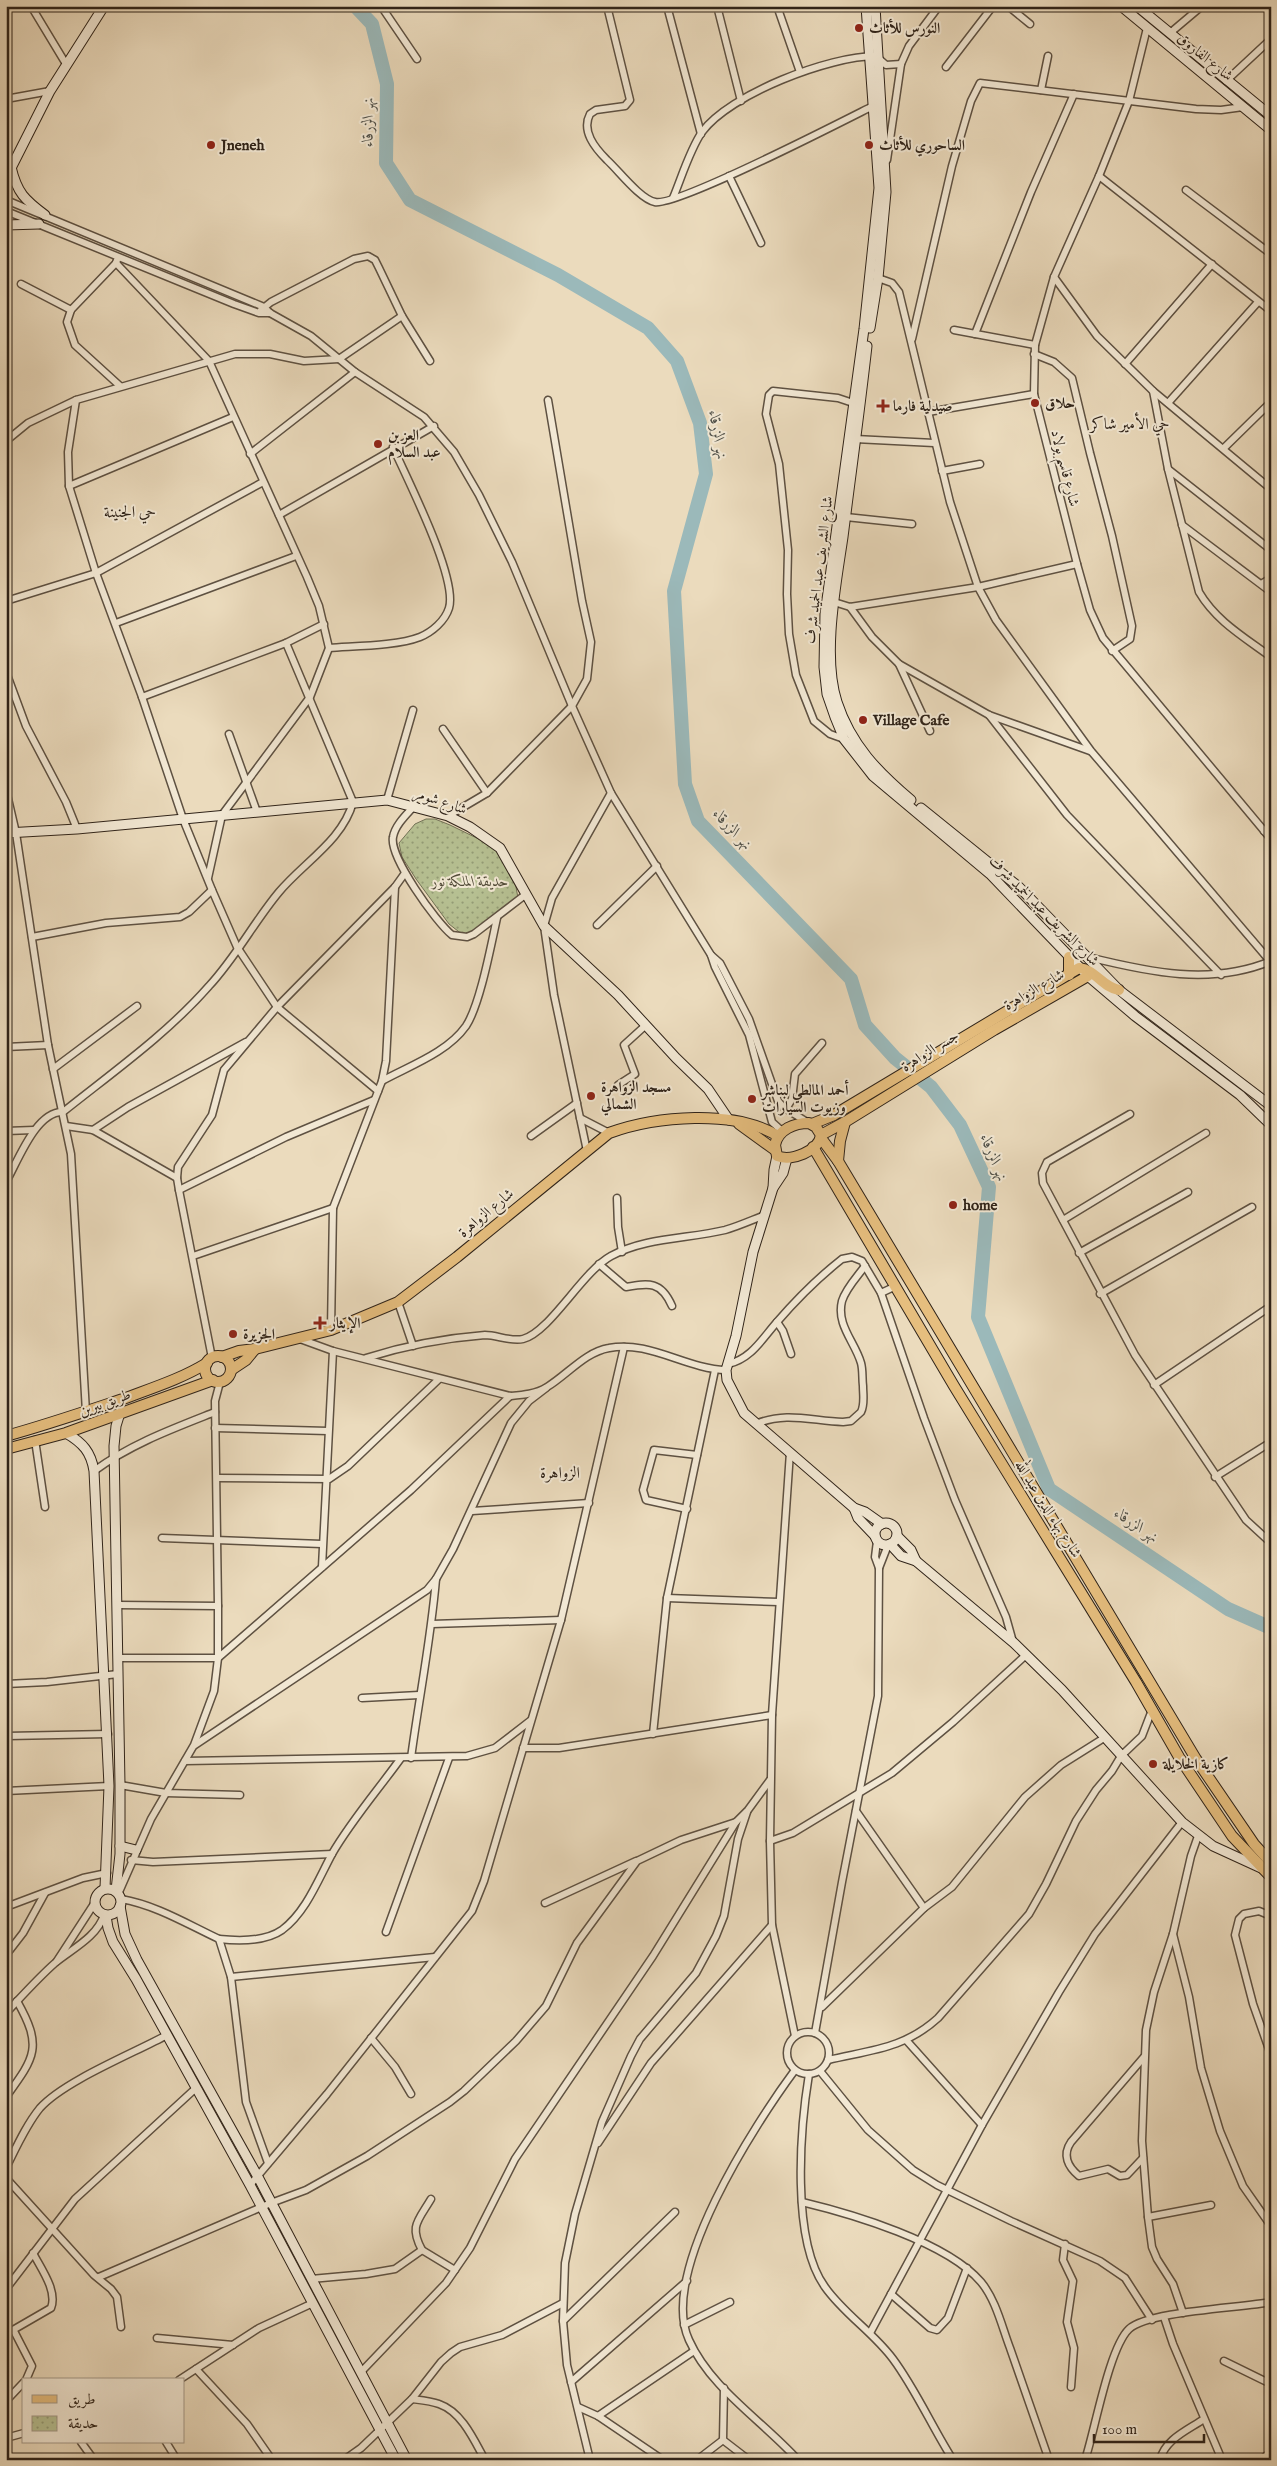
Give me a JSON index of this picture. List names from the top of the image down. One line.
{"streets":{"main road":["شارع الزواهرة","جسر الزواهرة","طريق بيرين","شارع بهاء الدين عبد الله"],"street":["شارع الفاروق","شارع قاسم بولاد","شارع الشريف عبد الحميد شرف","شارع شومر"]},"crossings":[["شارع الفاروق","شارع قاسم بولاد"],["شارع الشريف عبد الحميد شرف","شارع الزواهرة"],["شارع شومر","شارع الزواهرة"],["شارع الزواهرة","جسر الزواهرة"],["شارع الزواهرة","طريق بيرين"],["جسر الزواهرة","شارع بهاء الدين عبد الله"]],"districts":["حي الأمير شاكر","حي الجنينة","الزواهرة"],"water":["نهر الزرقاء"],"parks":["حديقة الملكة نور"],"places":{"other":["النورس للأثاث","Jneneh","الساحوري للأثاث","حلاق","العز بن عبد السلام","Village Cafe","مسجد الزواهرة الشمالي","أحمد المالطي لبناشر وزيوت السيارات","home","الجزيرة","كازية الخلايلة"],"health":["صيدلية فارما","الإيثار"]},"legend":["طريق","حديقة"],"scale_bar":"100 m"}
